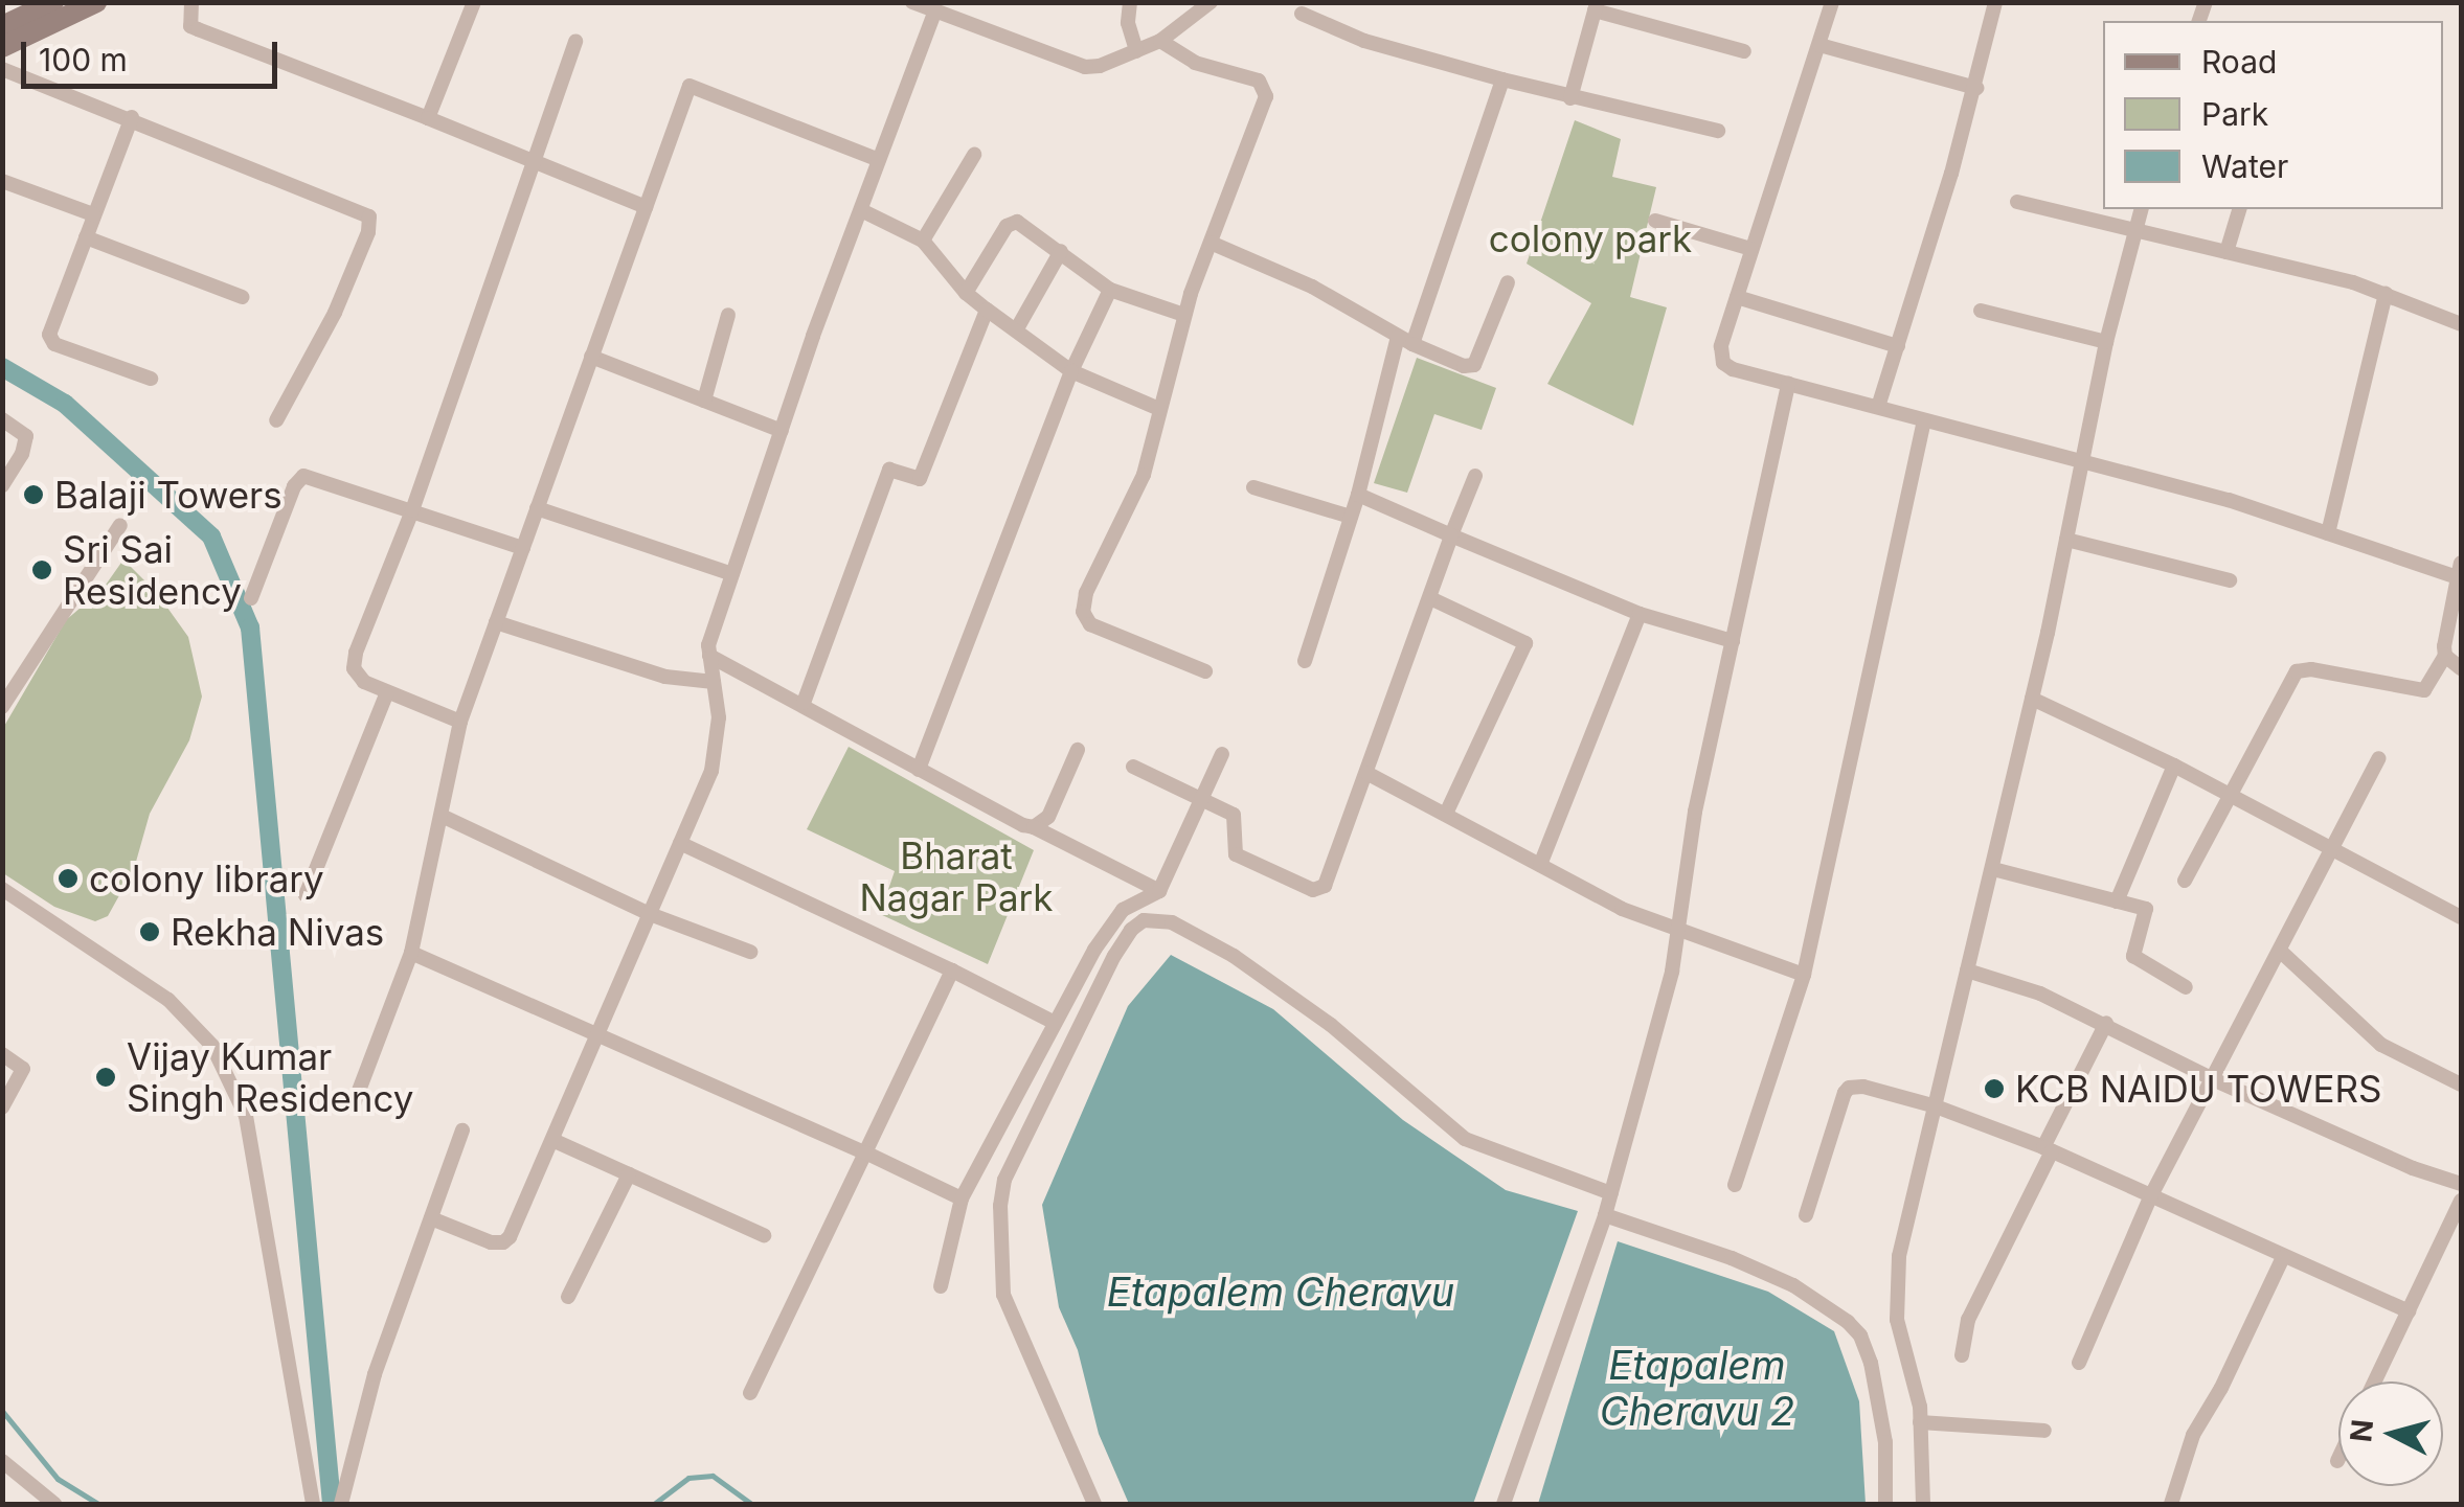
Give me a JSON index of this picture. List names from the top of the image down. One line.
{"water":["Etapalem Cheravu","Etapalem Cheravu 2"],"parks":["colony park","Bharat Nagar Park"],"places":["Balaji Towers","Sri Sai Residency","colony library","Rekha Nivas","Vijay Kumar Singh Residency","KCB NAIDU TOWERS"],"legend":["Road","Park","Water"],"scale_bar":"100 m","north":"left"}
